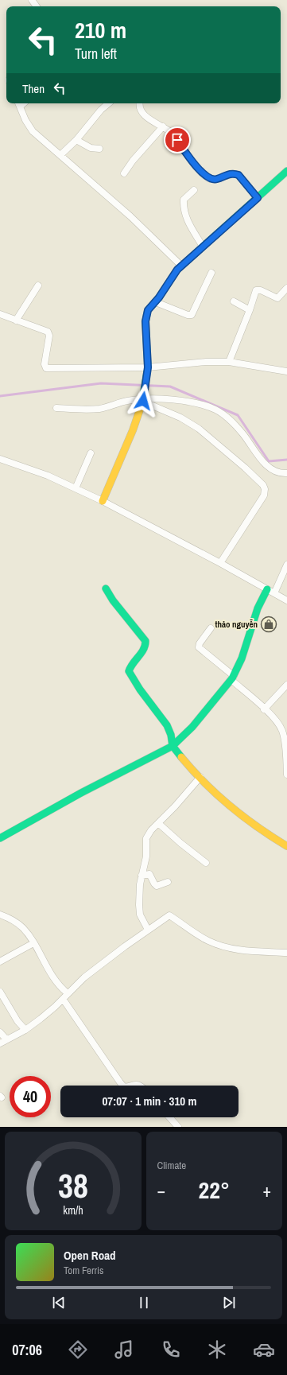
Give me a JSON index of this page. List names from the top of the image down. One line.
{"places":{"shop":["thảo nguyễn"]},"page":{"turn":["210 m","Turn left"],"then":"Then","limit":"40","trip":"07:07 · 1 min · 310 m","tile":"Climate","heat":["−","22°","+"],"song":["Open Road","Tom Ferris"],"tabs":"07:06","gauge":["38","km/h"]}}
